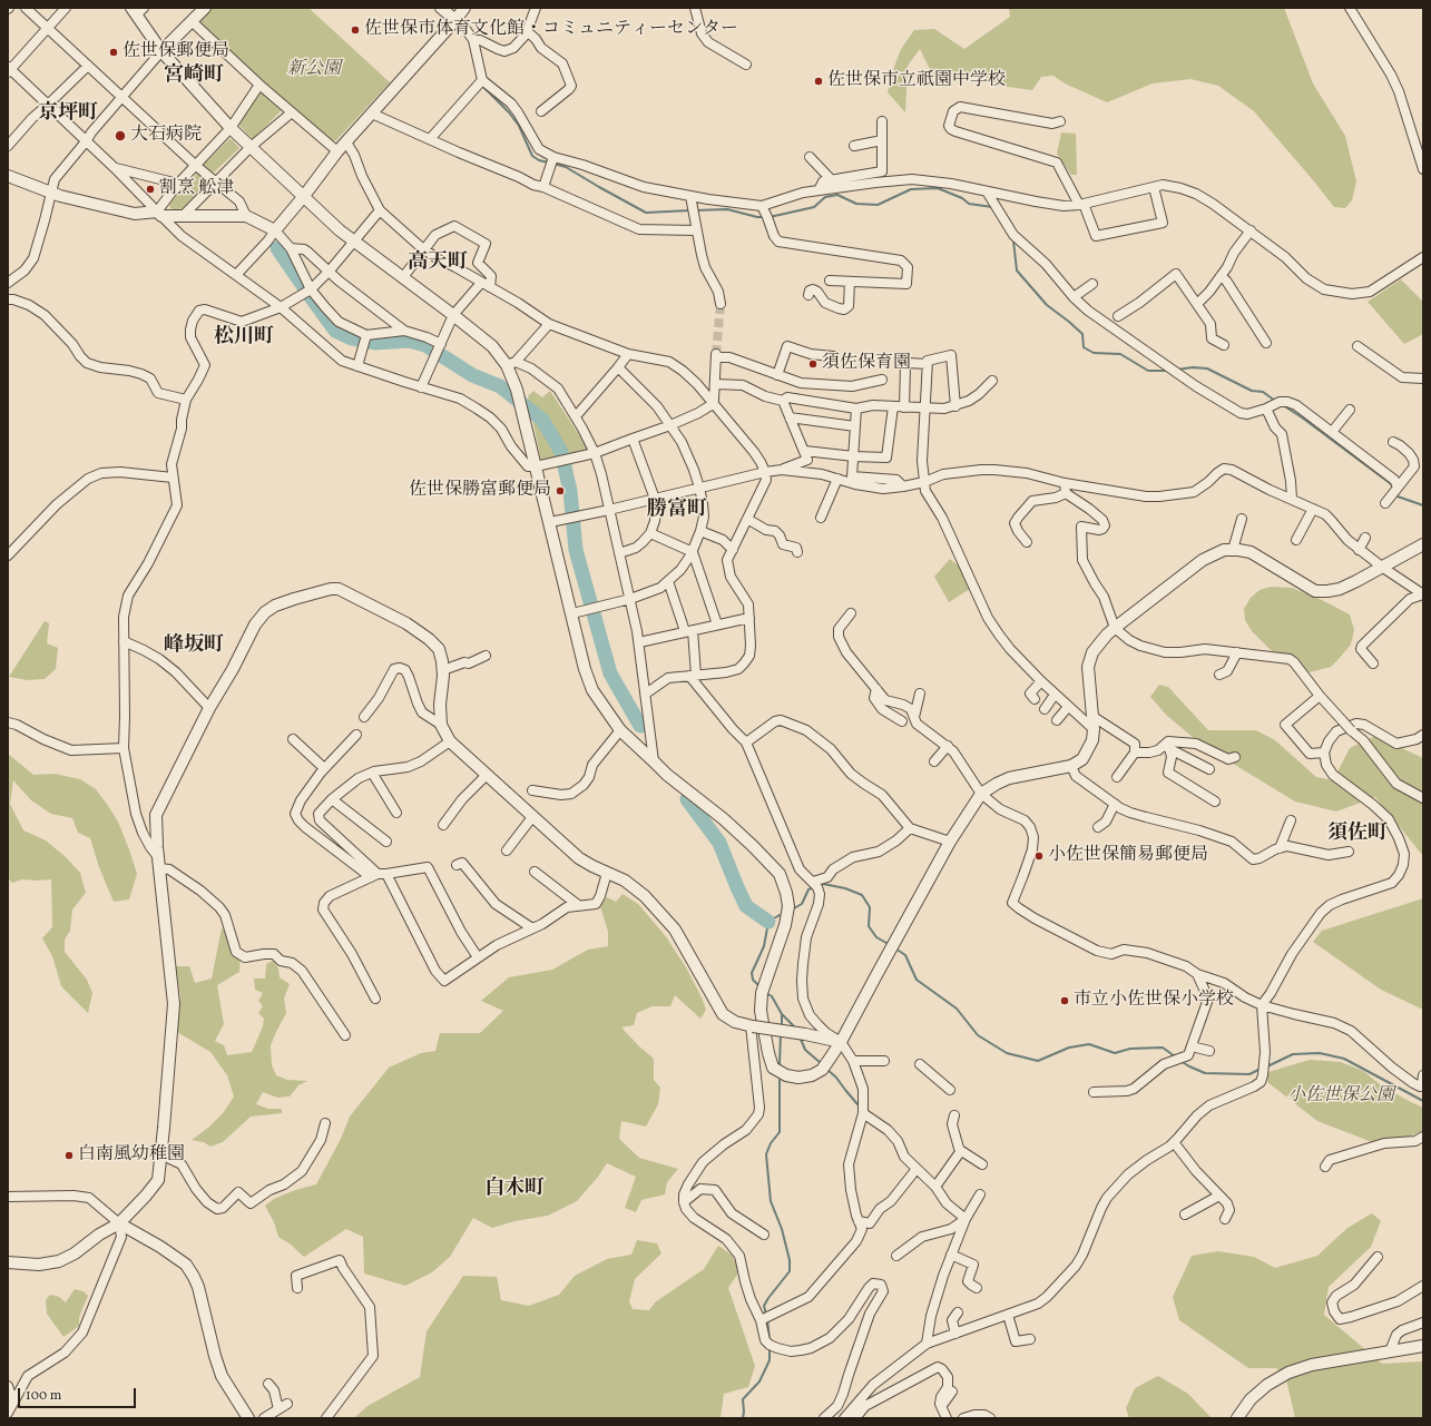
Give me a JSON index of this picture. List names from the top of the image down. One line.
{"districts":["宮崎町","京坪町","高天町","松川町","勝富町","峰坂町","須佐町","白木町"],"parks":["新公園","小佐世保公園"],"places":["佐世保市体育文化館・コミュニティーセンター","佐世保郵便局","佐世保市立祇園中学校","大石病院","割烹 舩津","須佐保育園","佐世保勝富郵便局","小佐世保簡易郵便局","市立小佐世保小学校","白南風幼稚園"],"scale_bar":"100 m"}
